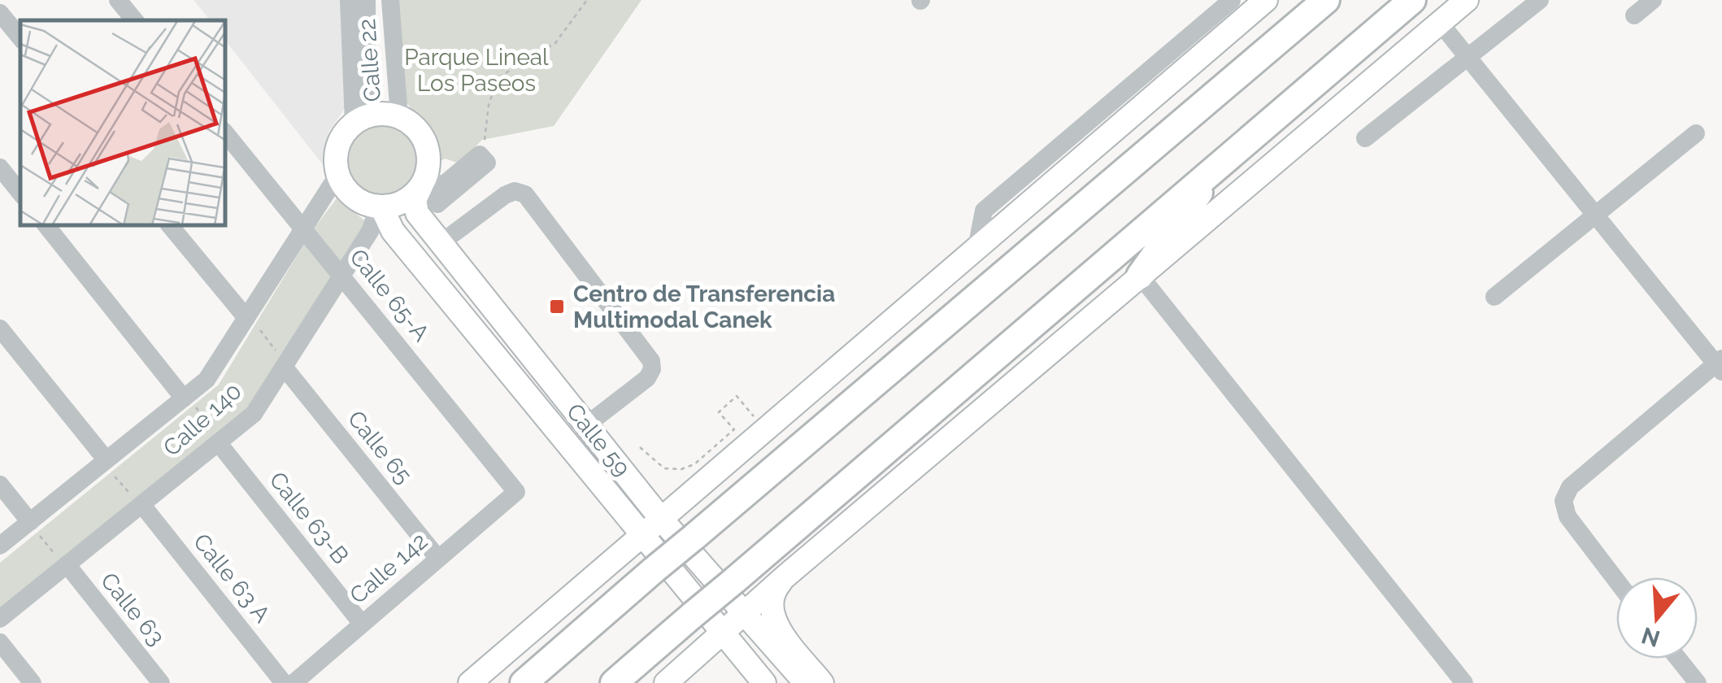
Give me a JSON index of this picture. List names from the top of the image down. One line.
{"streets":{"main road":["Calle 59"],"street":["Calle 22","Calle 65-A","Calle 140","Calle 65","Calle 63-B","Calle 142","Calle 63 A","Calle 63"]},"crossings":[["Calle 22","Calle 140"],["Calle 22","Calle 59"],["Calle 65-A","Calle 140"],["Calle 65-A","Calle 142"],["Calle 140","Calle 59"],["Calle 140","Calle 65"],["Calle 140","Calle 63-B"],["Calle 140","Calle 63 A"],["Calle 140","Calle 63"],["Calle 65","Calle 142"],["Calle 63-B","Calle 142"]],"parks":["Parque Lineal Los Paseos"],"places":{"transit":["Centro de Transferencia Multimodal Canek"]},"north":"bottom"}
